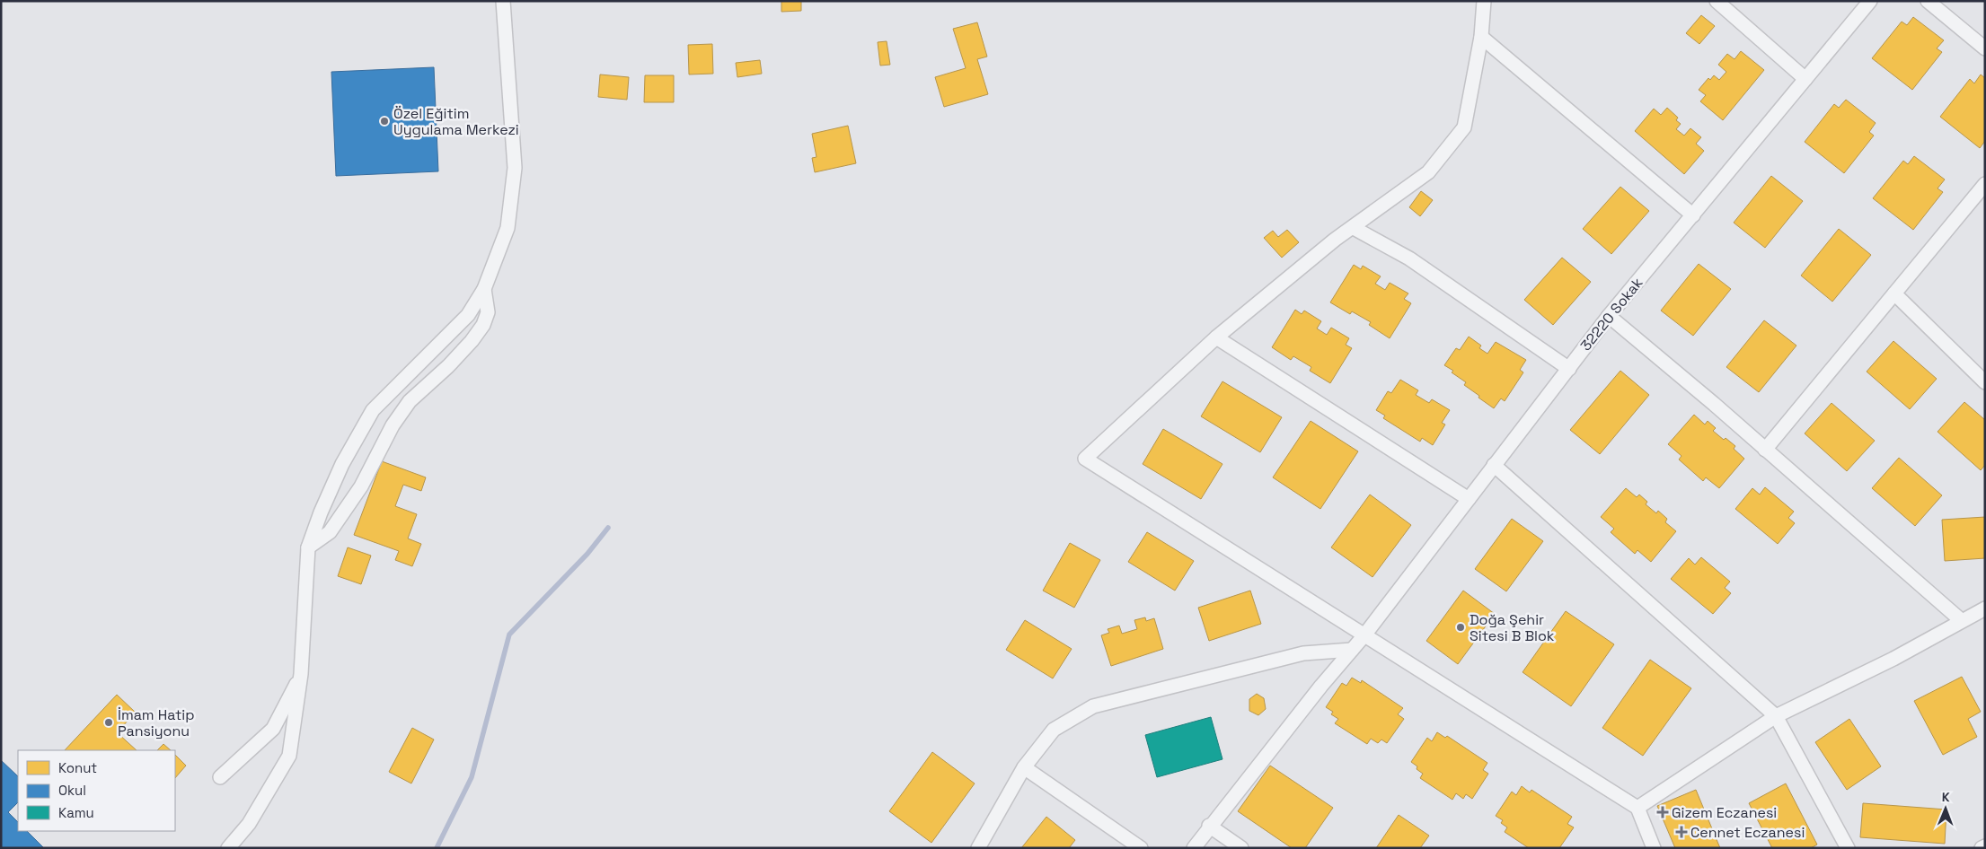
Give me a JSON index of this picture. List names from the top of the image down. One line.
{"streets":{"street":["32220 Sokak"]},"places":{"other":["Özel Eğitim Uygulama Merkezi","Doğa Şehir Sitesi B Blok","İmam Hatip Pansiyonu"],"health":["Gizem Eczanesi","Cennet Eczanesi"]},"legend":["Konut","Okul","Kamu"],"north":"top"}
